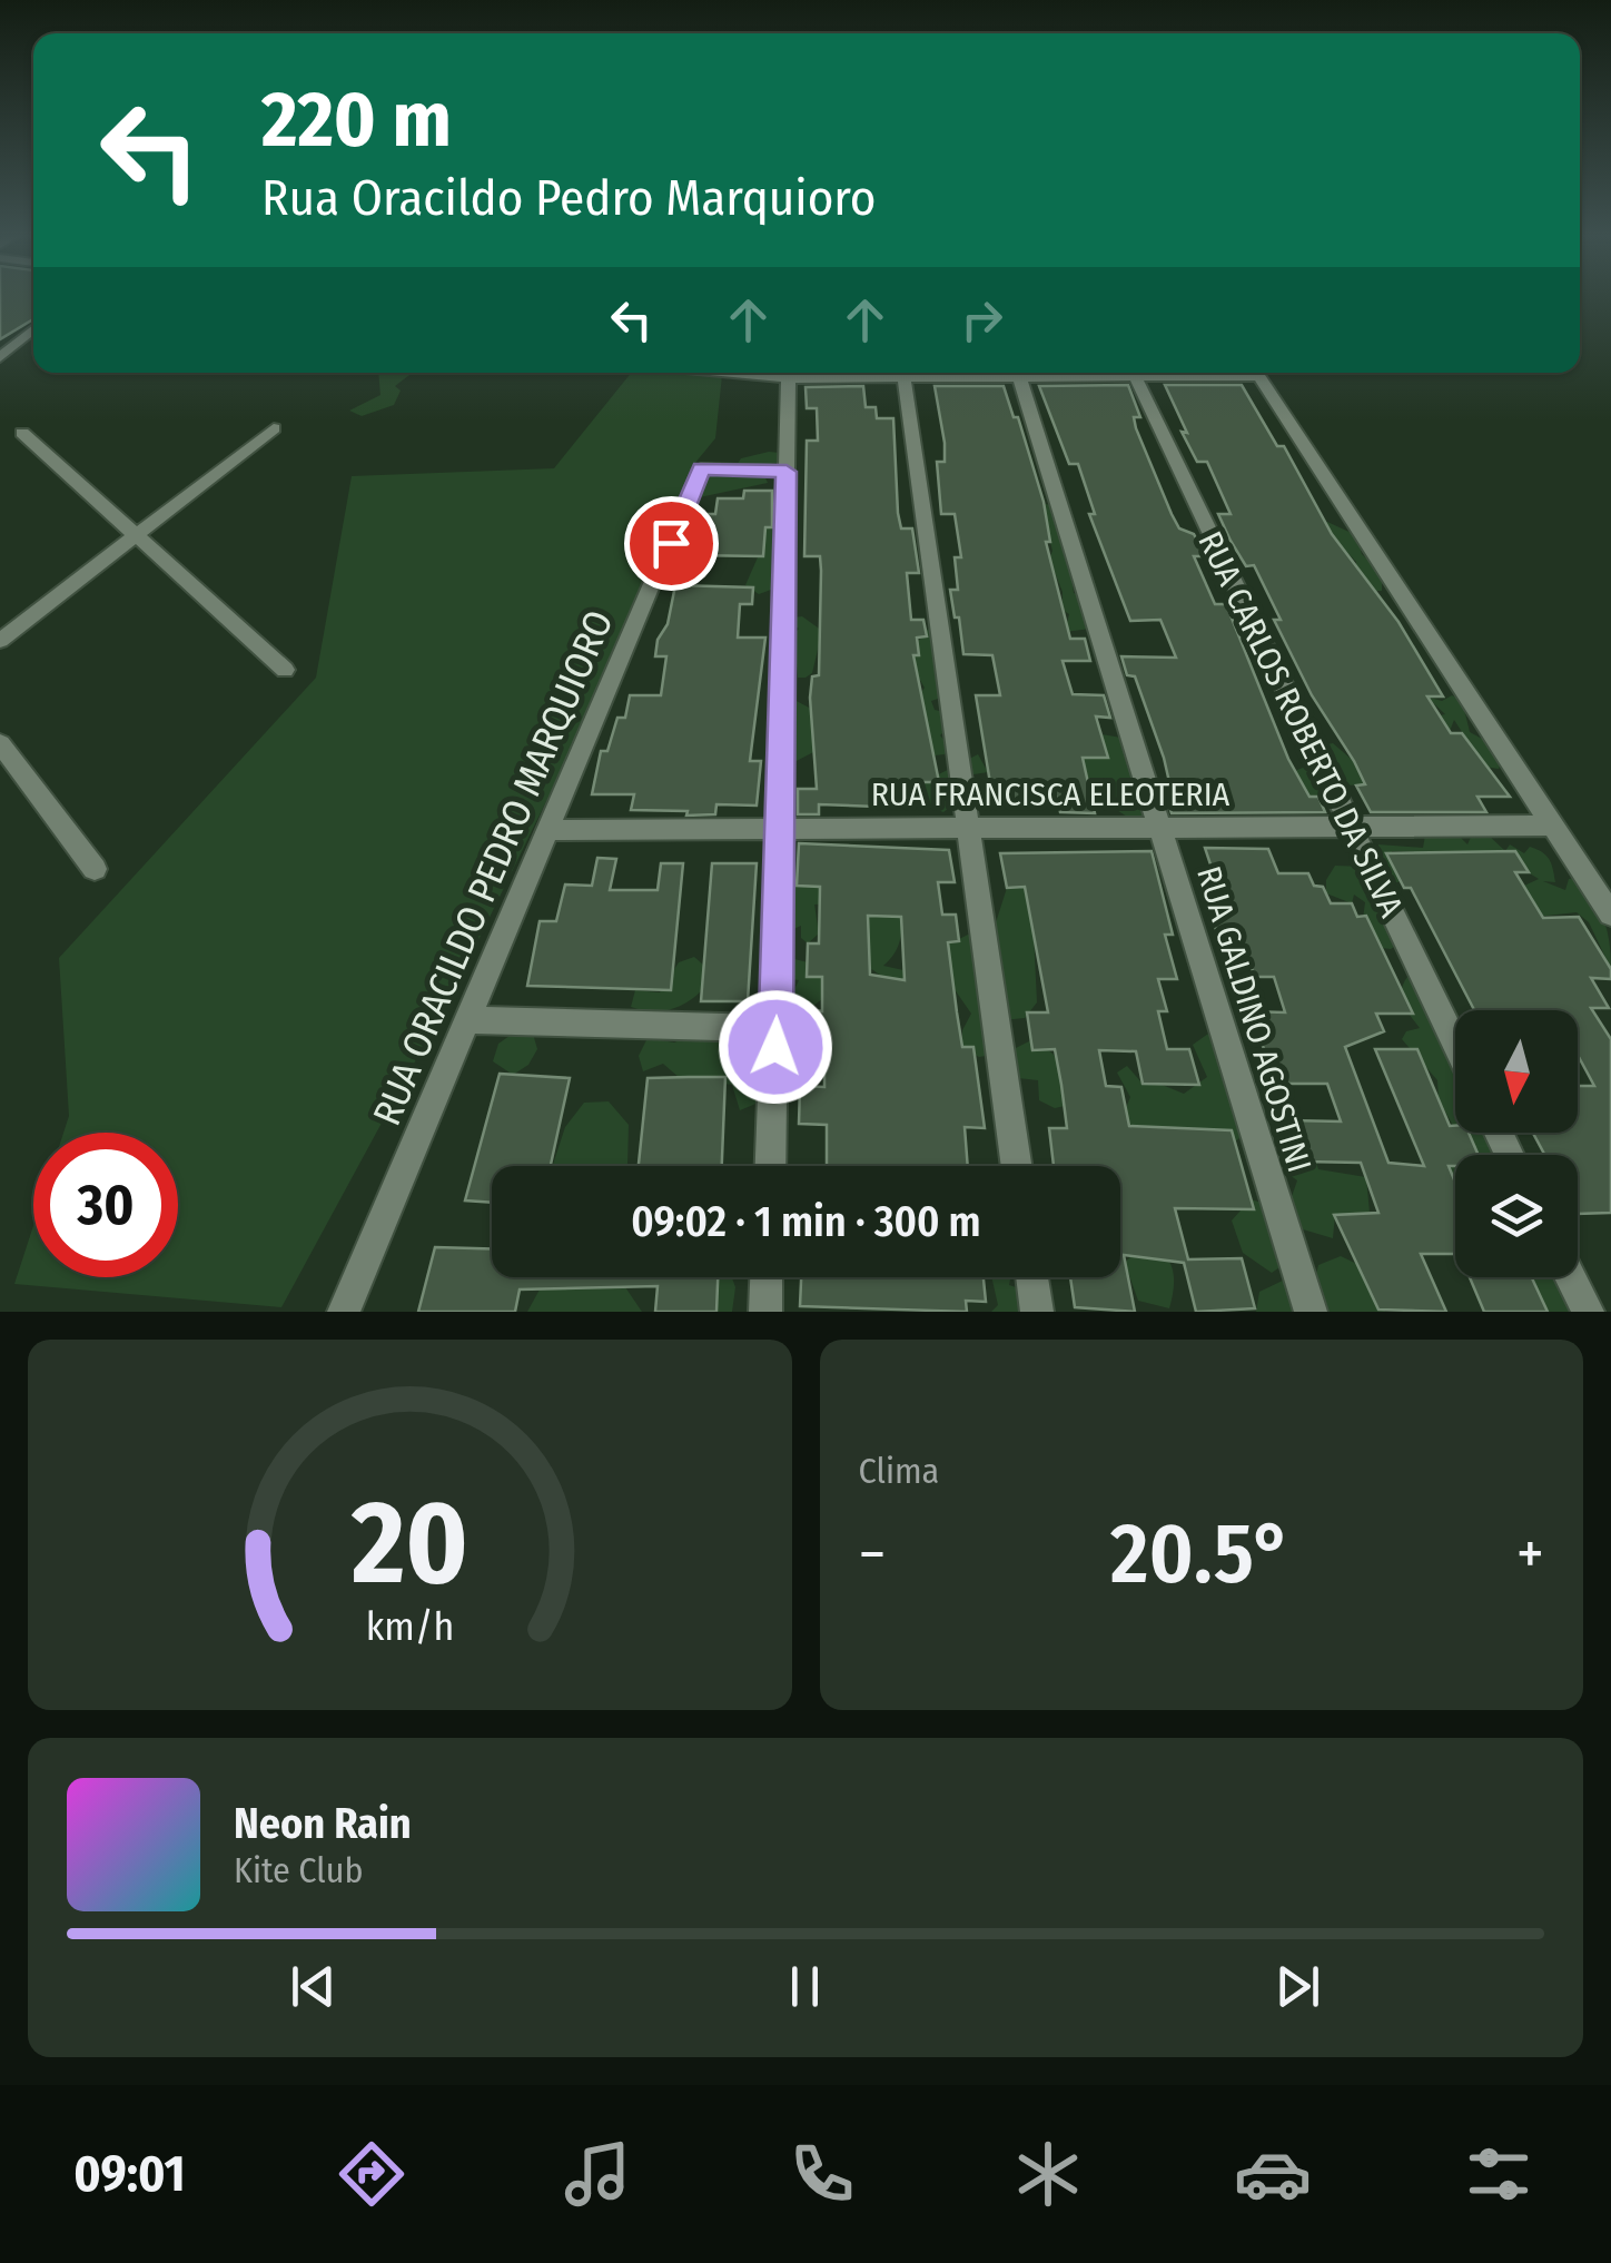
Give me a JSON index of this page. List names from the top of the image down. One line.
{"streets":{"street":["RUA CARLOS ROBERTO DA SILVA","RUA FRANCISCA ELEOTERIA","RUA ORACILDO PEDRO MARQUIORO","RUA GALDINO AGOSTINI"]},"crossings":[["RUA CARLOS ROBERTO DA SILVA","RUA FRANCISCA ELEOTERIA"],["RUA FRANCISCA ELEOTERIA","RUA ORACILDO PEDRO MARQUIORO"],["RUA FRANCISCA ELEOTERIA","RUA GALDINO AGOSTINI"]],"north":"bottom","page":{"turn":["220 m","Rua Oracildo Pedro Marquioro"],"limit":"30","trip":"09:02 · 1 min · 300 m","tile":"Clima","heat":["−","20.5°","+"],"song":["Neon Rain","Kite Club"],"tabs":"09:01","gauge":["20","km/h"]}}
